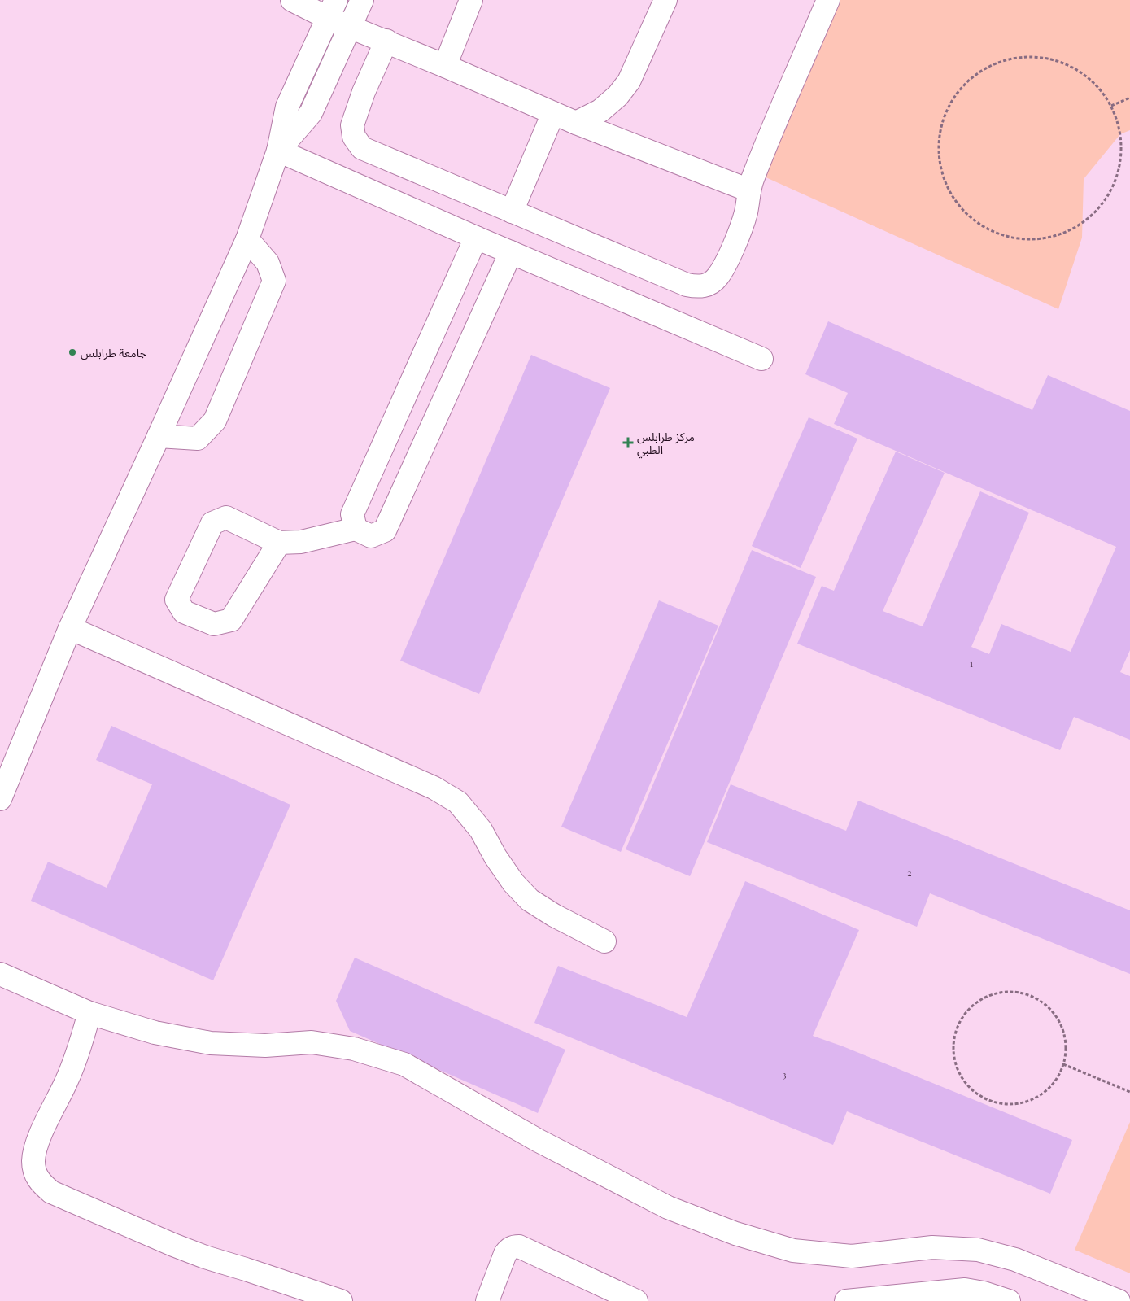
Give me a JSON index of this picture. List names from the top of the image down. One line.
{"places":{"other":["جامعة طرابلس"],"health":["مركز طرابلس الطبي"]},"house_numbers":["1","2","3"]}
